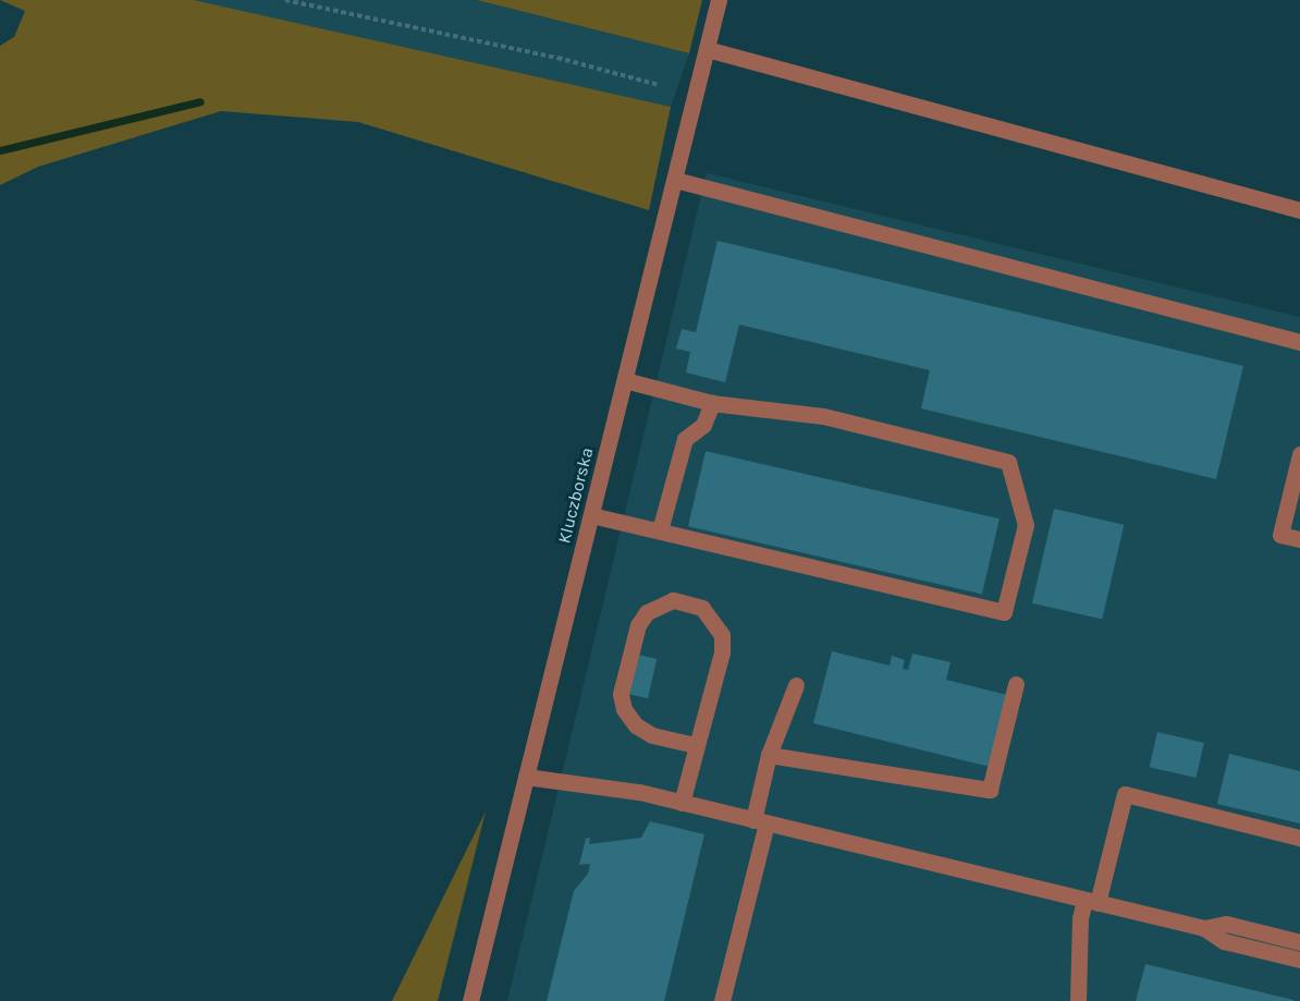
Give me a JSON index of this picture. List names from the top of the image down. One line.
{"streets":{"street":["Kluczborska"]}}
